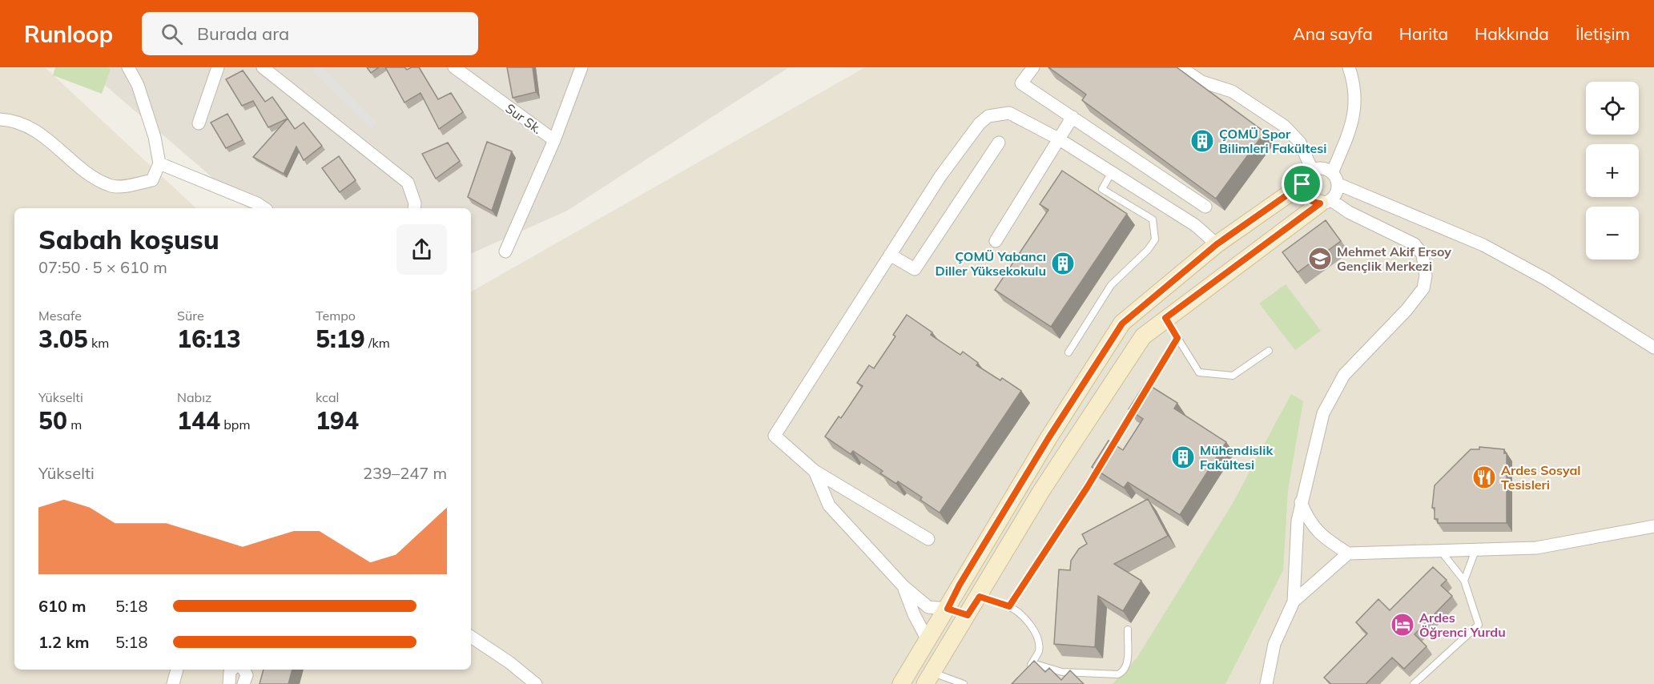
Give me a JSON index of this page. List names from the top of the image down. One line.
{"streets":{"street":["Sur Sk."]},"places":{"building":["ÇOMÜ Spor Bilimleri Fakültesi","ÇOMÜ Yabancı Diller Yüksekokulu","Mühendislik Fakültesi"],"school or university":["Mehmet Akif Ersoy Gençlik Merkezi"],"restaurant":["Ardes Sosyal Tesisleri"],"hotel":["Ardes Öğrenci Yurdu"]},"page":{"header":"Runloop","search":"Burada ara","nav":["Ana sayfa","Harita","Hakkında","İletişim"],"map_buttons":["+","−"],"heading":["Sabah koşusu","07:50 · 5 × 610 m"],"stats":[["Mesafe","3.05 km"],["Süre","16:13"],["Tempo","5:19 /km"],["Yükselti","50 m"],["Nabız","144 bpm"],["kcal","194"]],"chart":["Yükselti","239–247 m"],"list":[{"name":"610 m","note":"5:18"},{"name":"1.2 km","note":"5:18"}]}}
